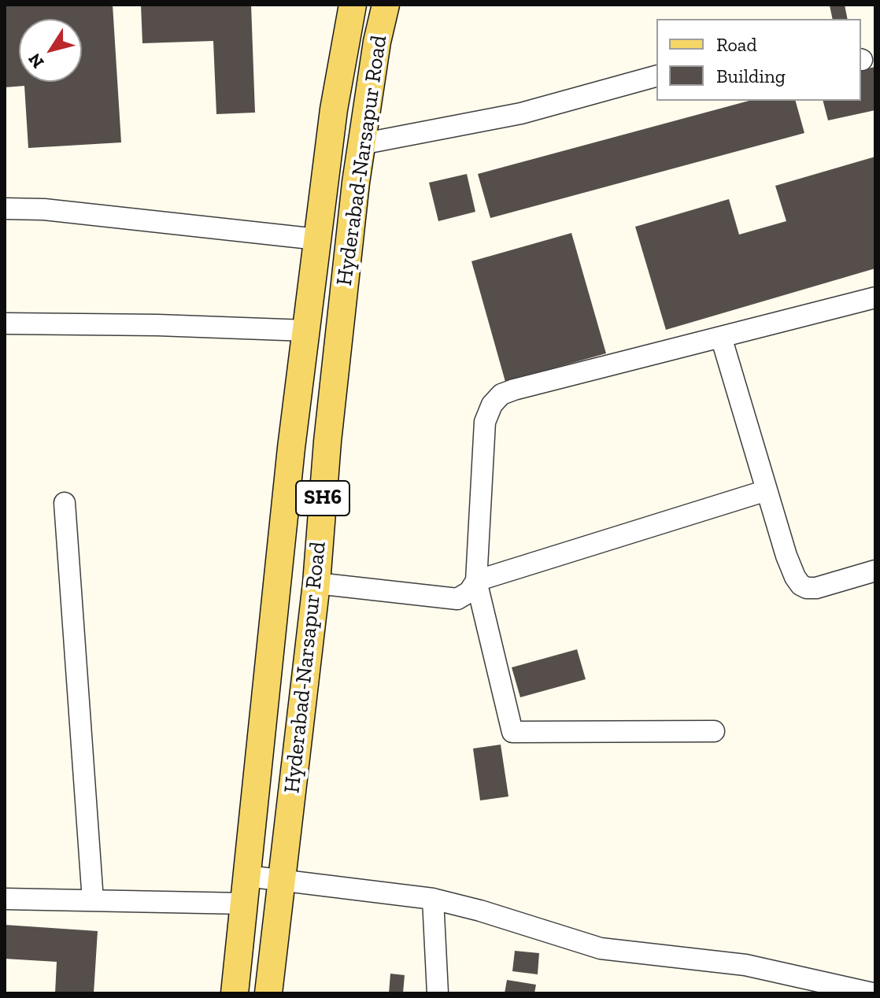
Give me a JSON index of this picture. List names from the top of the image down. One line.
{"streets":{"main road":["Hyderabad-Narsapur Road","SH6"]},"legend":["Road","Building"],"north":"bottom left"}
